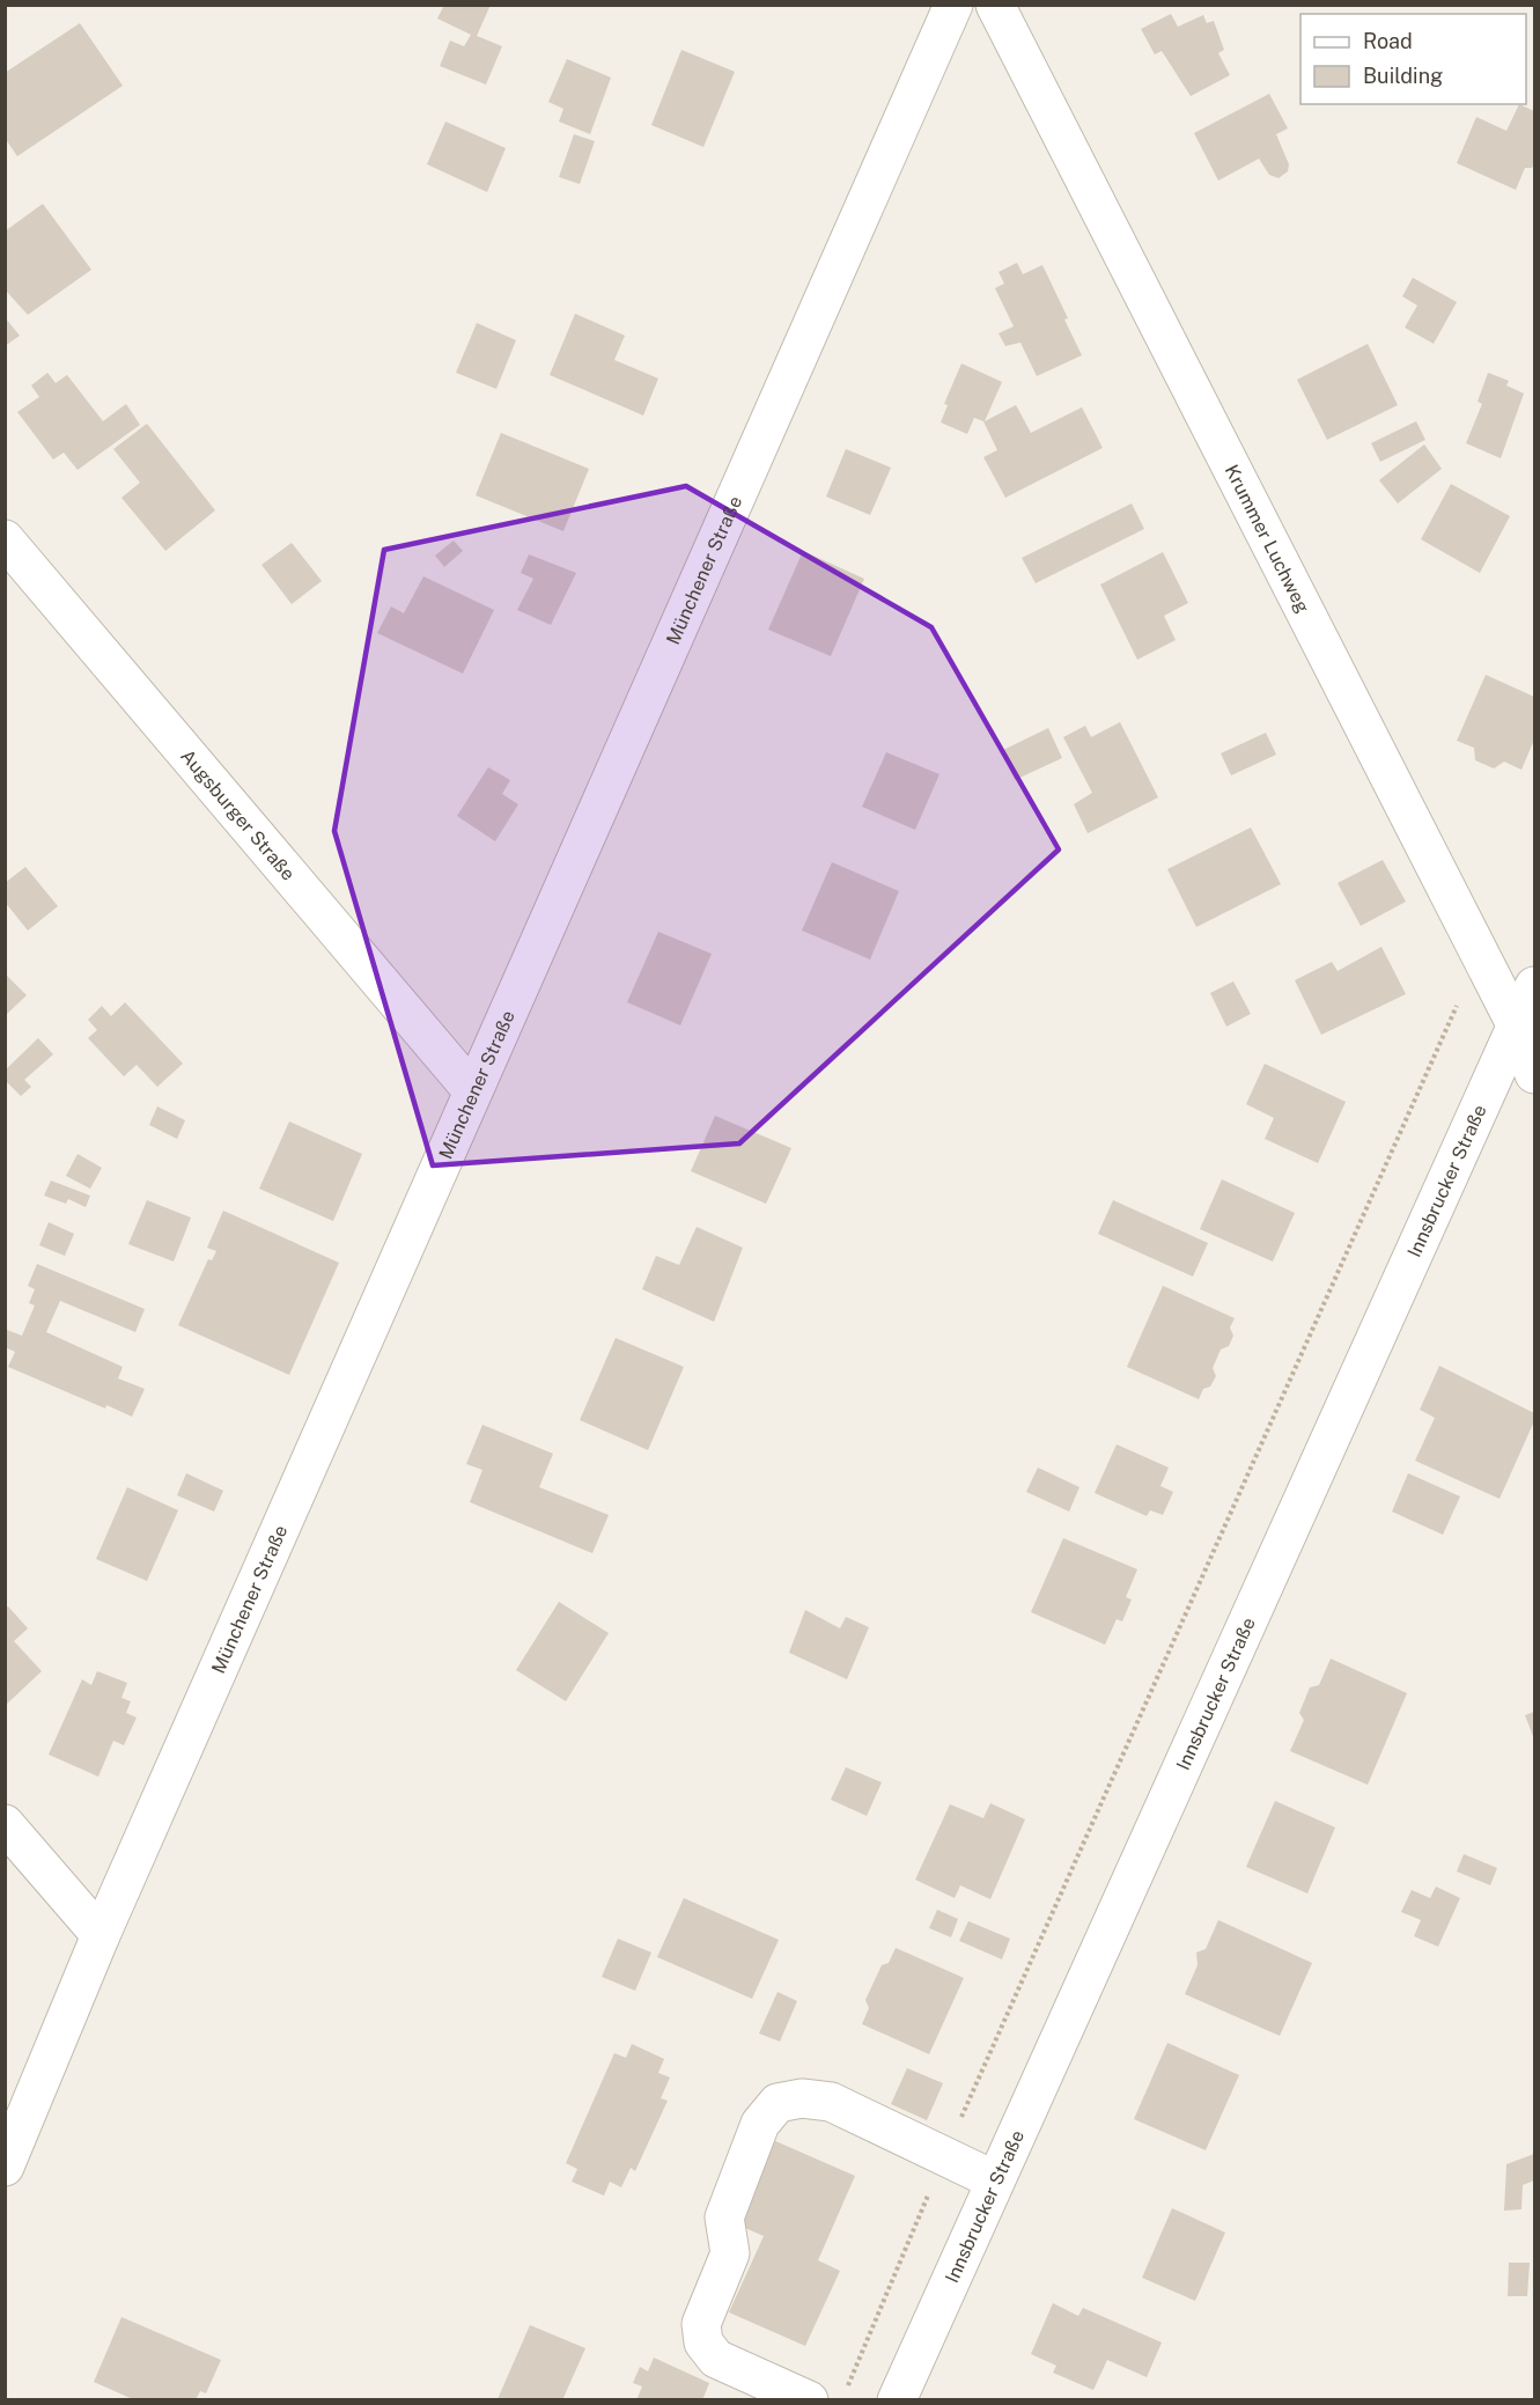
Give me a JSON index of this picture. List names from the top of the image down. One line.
{"streets":{"street":["Krummer Luchweg","Münchener Straße","Augsburger Straße","Innsbrucker Straße"]},"crossings":[["Krummer Luchweg","Innsbrucker Straße"],["Münchener Straße","Augsburger Straße"]],"legend":["Road","Building"]}
